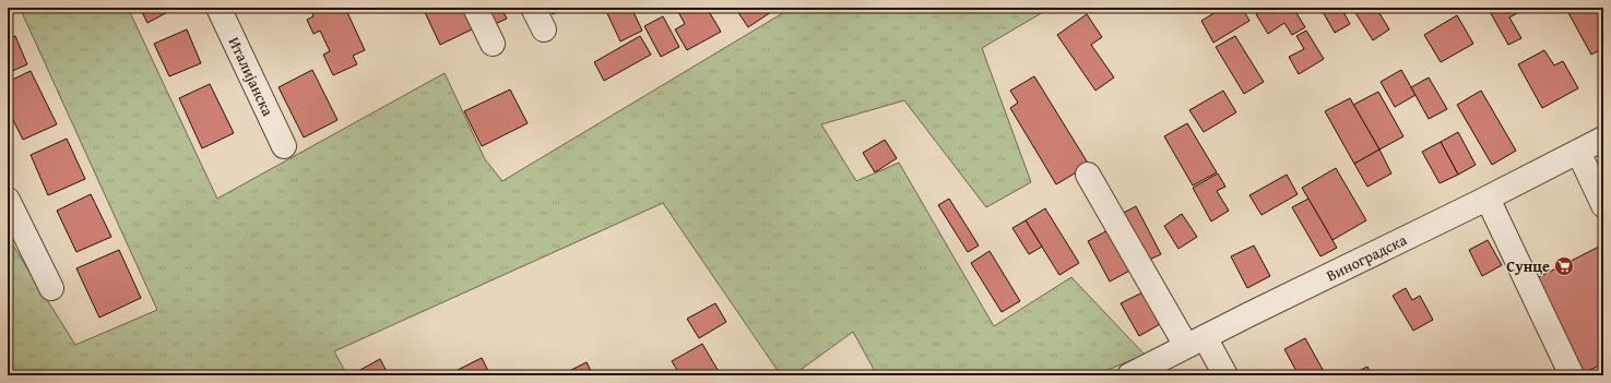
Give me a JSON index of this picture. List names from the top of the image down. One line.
{"streets":{"street":["Италијанска","Виноградска"]},"places":{"supermarket":["Сунце"]}}
